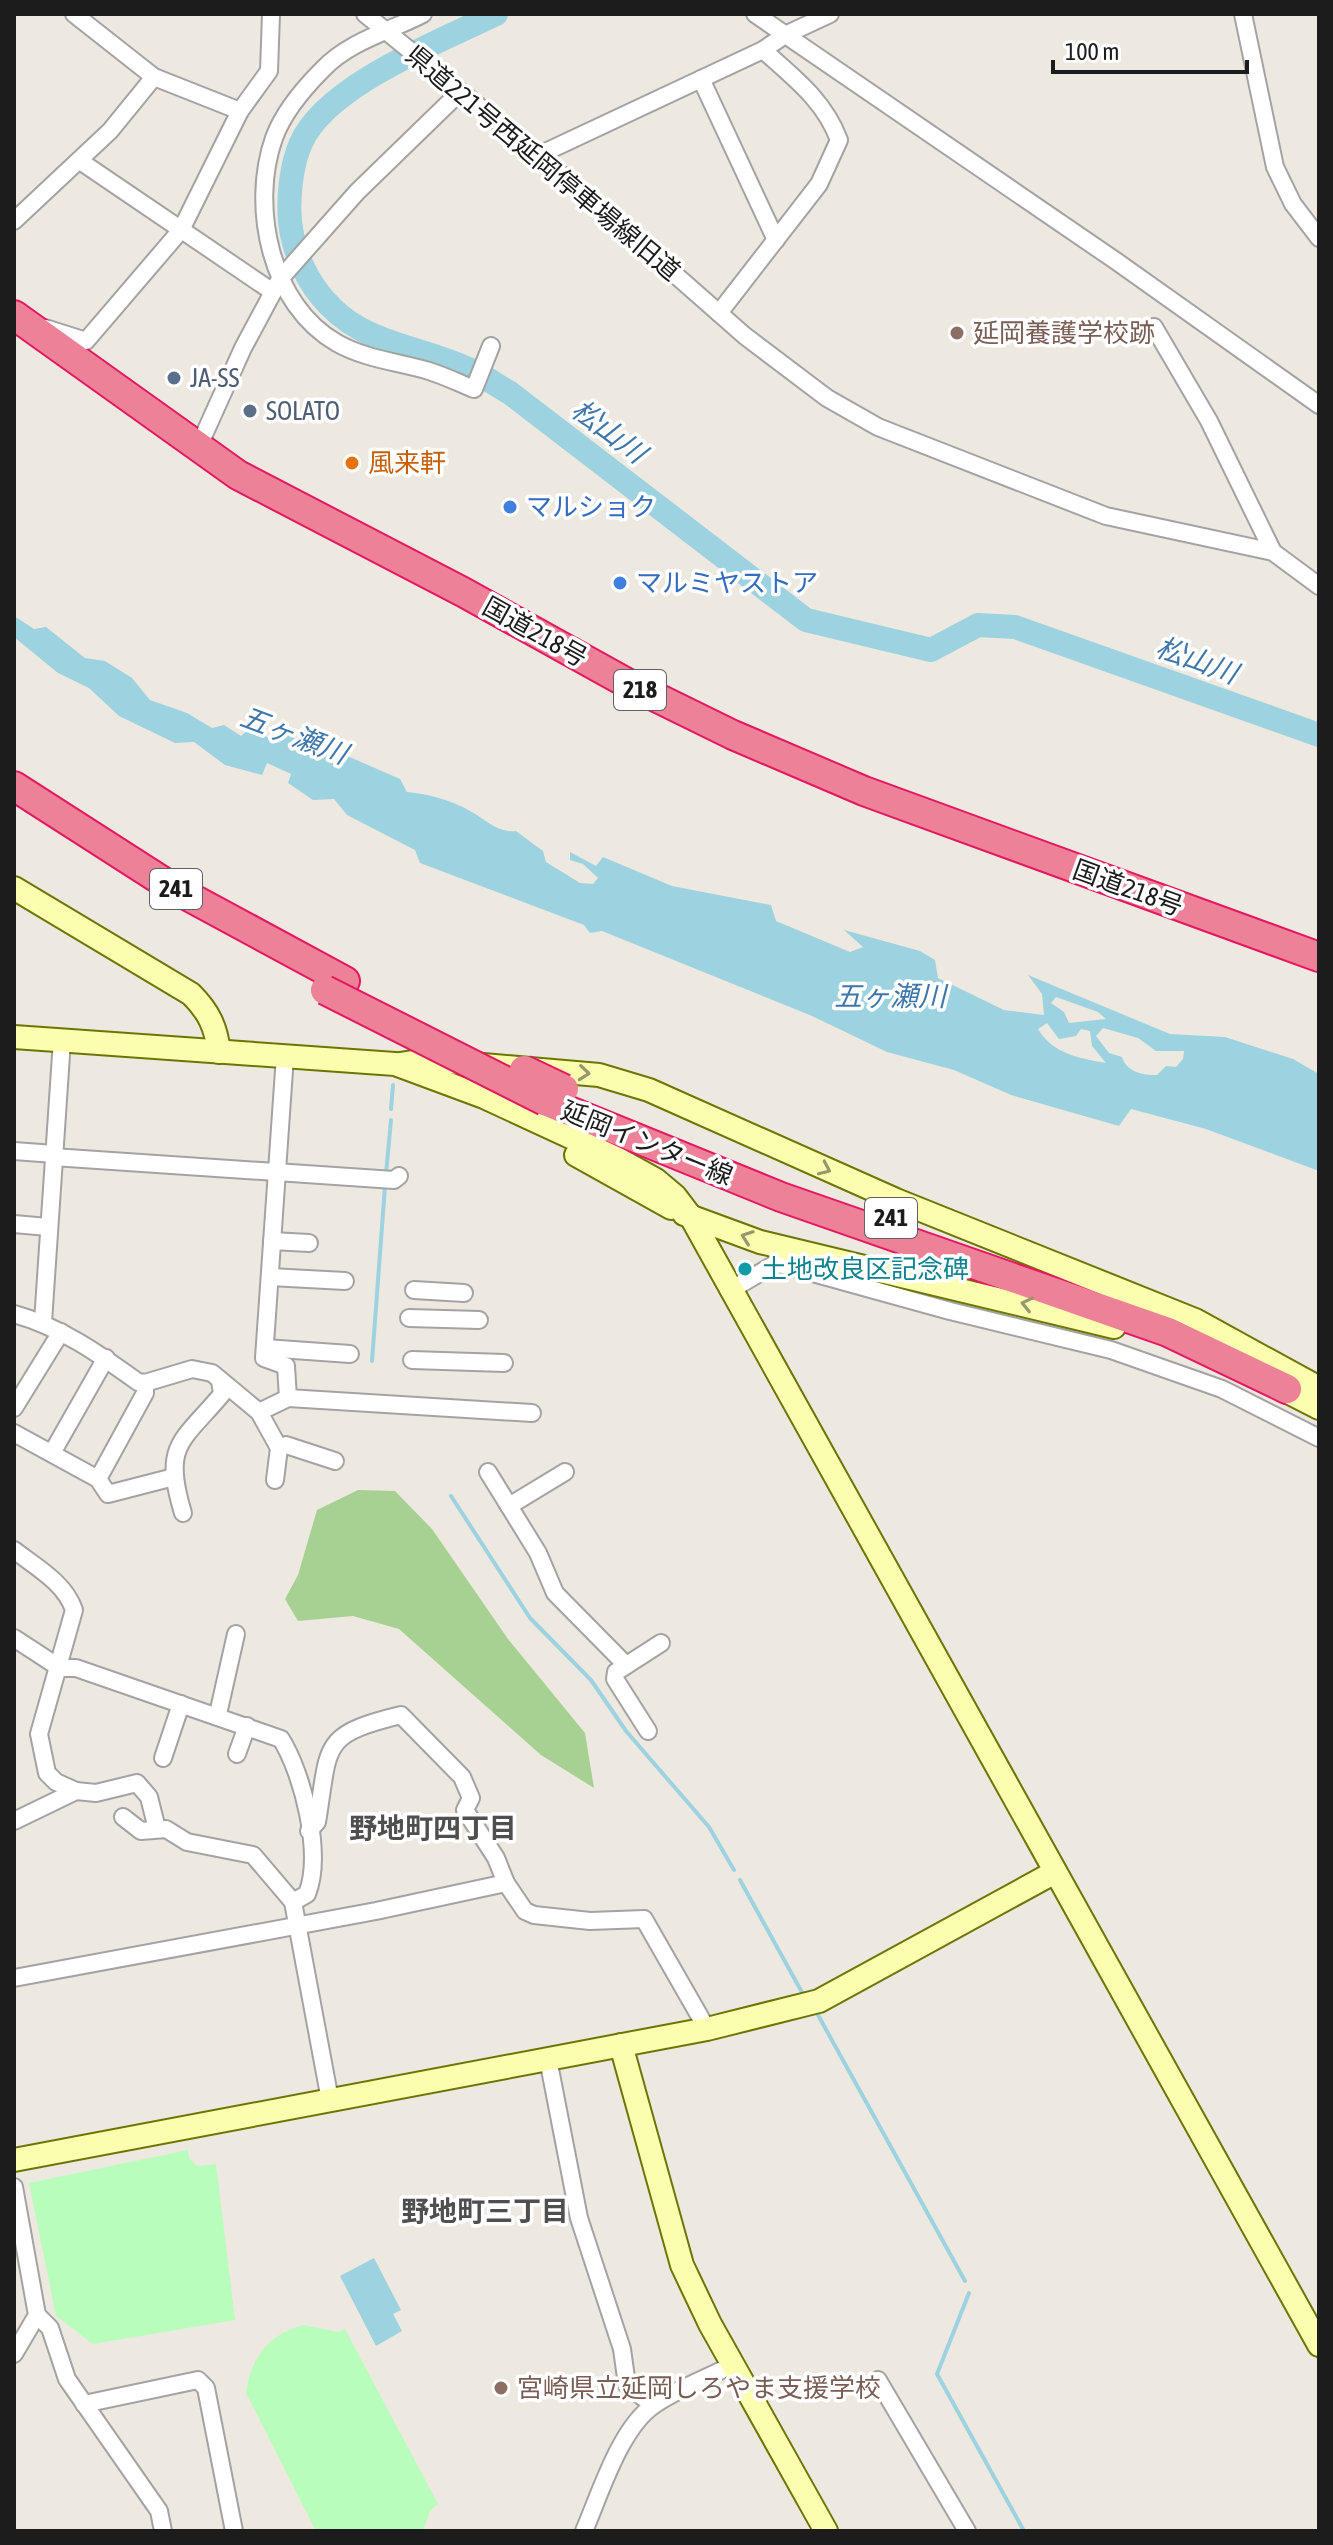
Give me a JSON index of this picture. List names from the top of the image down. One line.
{"streets":{"highway":["国道218号","218","241","延岡インター線"],"street":["県道221号西延岡停車場線旧道"]},"crossings":[["241","延岡インター線"]],"districts":["野地町四丁目","野地町三丁目"],"water":["松山川","五ヶ瀬川"],"places":["延岡養護学校跡","JA-SS","SOLATO","風来軒","マルショク","マルミヤストア","土地改良区記念碑","宮崎県立延岡しろやま支援学校"],"scale_bar":"100 m"}
